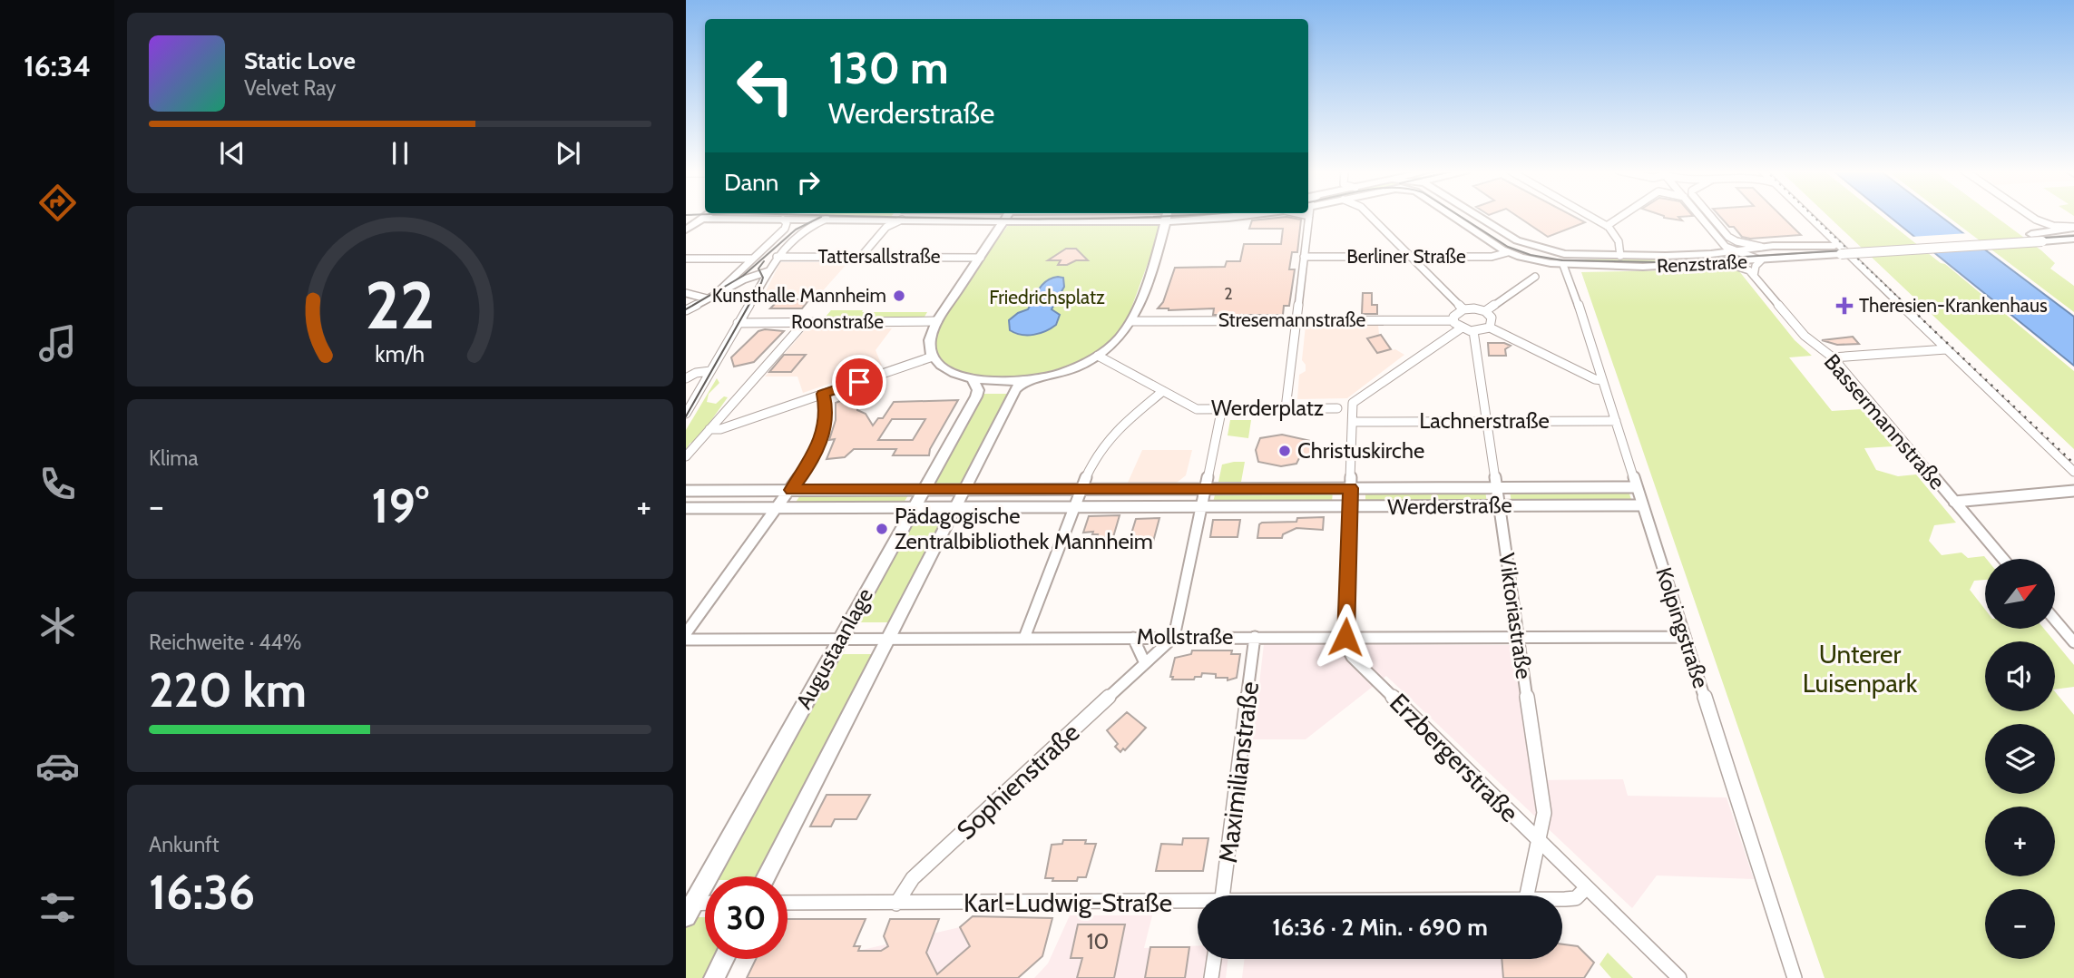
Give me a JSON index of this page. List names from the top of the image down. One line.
{"streets":{"main road":["Renzstraße","Augustaanlage"],"street":["Tattersallstraße","Berliner Straße","Stresemannstraße","Roonstraße","Werderplatz","Lachnerstraße","Bassermannstraße","Werderstraße","Viktoriastraße","Kolpingstraße","Mollstraße","Erzbergerstraße","Maximilianstraße","Sophienstraße","Karl-Ludwig-Straße"]},"crossings":[["Berliner Straße","Renzstraße"],["Renzstraße","Bassermannstraße"],["Renzstraße","Kolpingstraße"],["Werderplatz","Lachnerstraße"],["Werderplatz","Werderstraße"],["Werderplatz","Erzbergerstraße"],["Lachnerstraße","Viktoriastraße"],["Lachnerstraße","Kolpingstraße"],["Werderstraße","Viktoriastraße"],["Werderstraße","Kolpingstraße"],["Werderstraße","Augustaanlage"],["Werderstraße","Erzbergerstraße"],["Viktoriastraße","Mollstraße"],["Viktoriastraße","Erzbergerstraße"],["Kolpingstraße","Mollstraße"],["Mollstraße","Augustaanlage"],["Mollstraße","Erzbergerstraße"],["Mollstraße","Maximilianstraße"],["Mollstraße","Sophienstraße"],["Erzbergerstraße","Karl-Ludwig-Straße"],["Sophienstraße","Karl-Ludwig-Straße"]],"parks":["Friedrichsplatz","Unterer Luisenpark"],"places":{"other":["Kunsthalle Mannheim","Christuskirche","Pädagogische Zentralbibliothek Mannheim"],"health":["Theresien-Krankenhaus"]},"house_numbers":["2","10"],"north":"top right","page":{"tabs":"16:34","turn":["130 m","Werderstraße"],"song":["Static Love","Velvet Ray"],"then":"Dann","tile":["Klima",["Reichweite · 44%","220 km"],["Ankunft","16:36"]],"heat":["−","19°","+"],"map_buttons":["+","−"],"limit":"30","trip":"16:36 · 2 Min. · 690 m","gauge":["22","km/h"]}}
